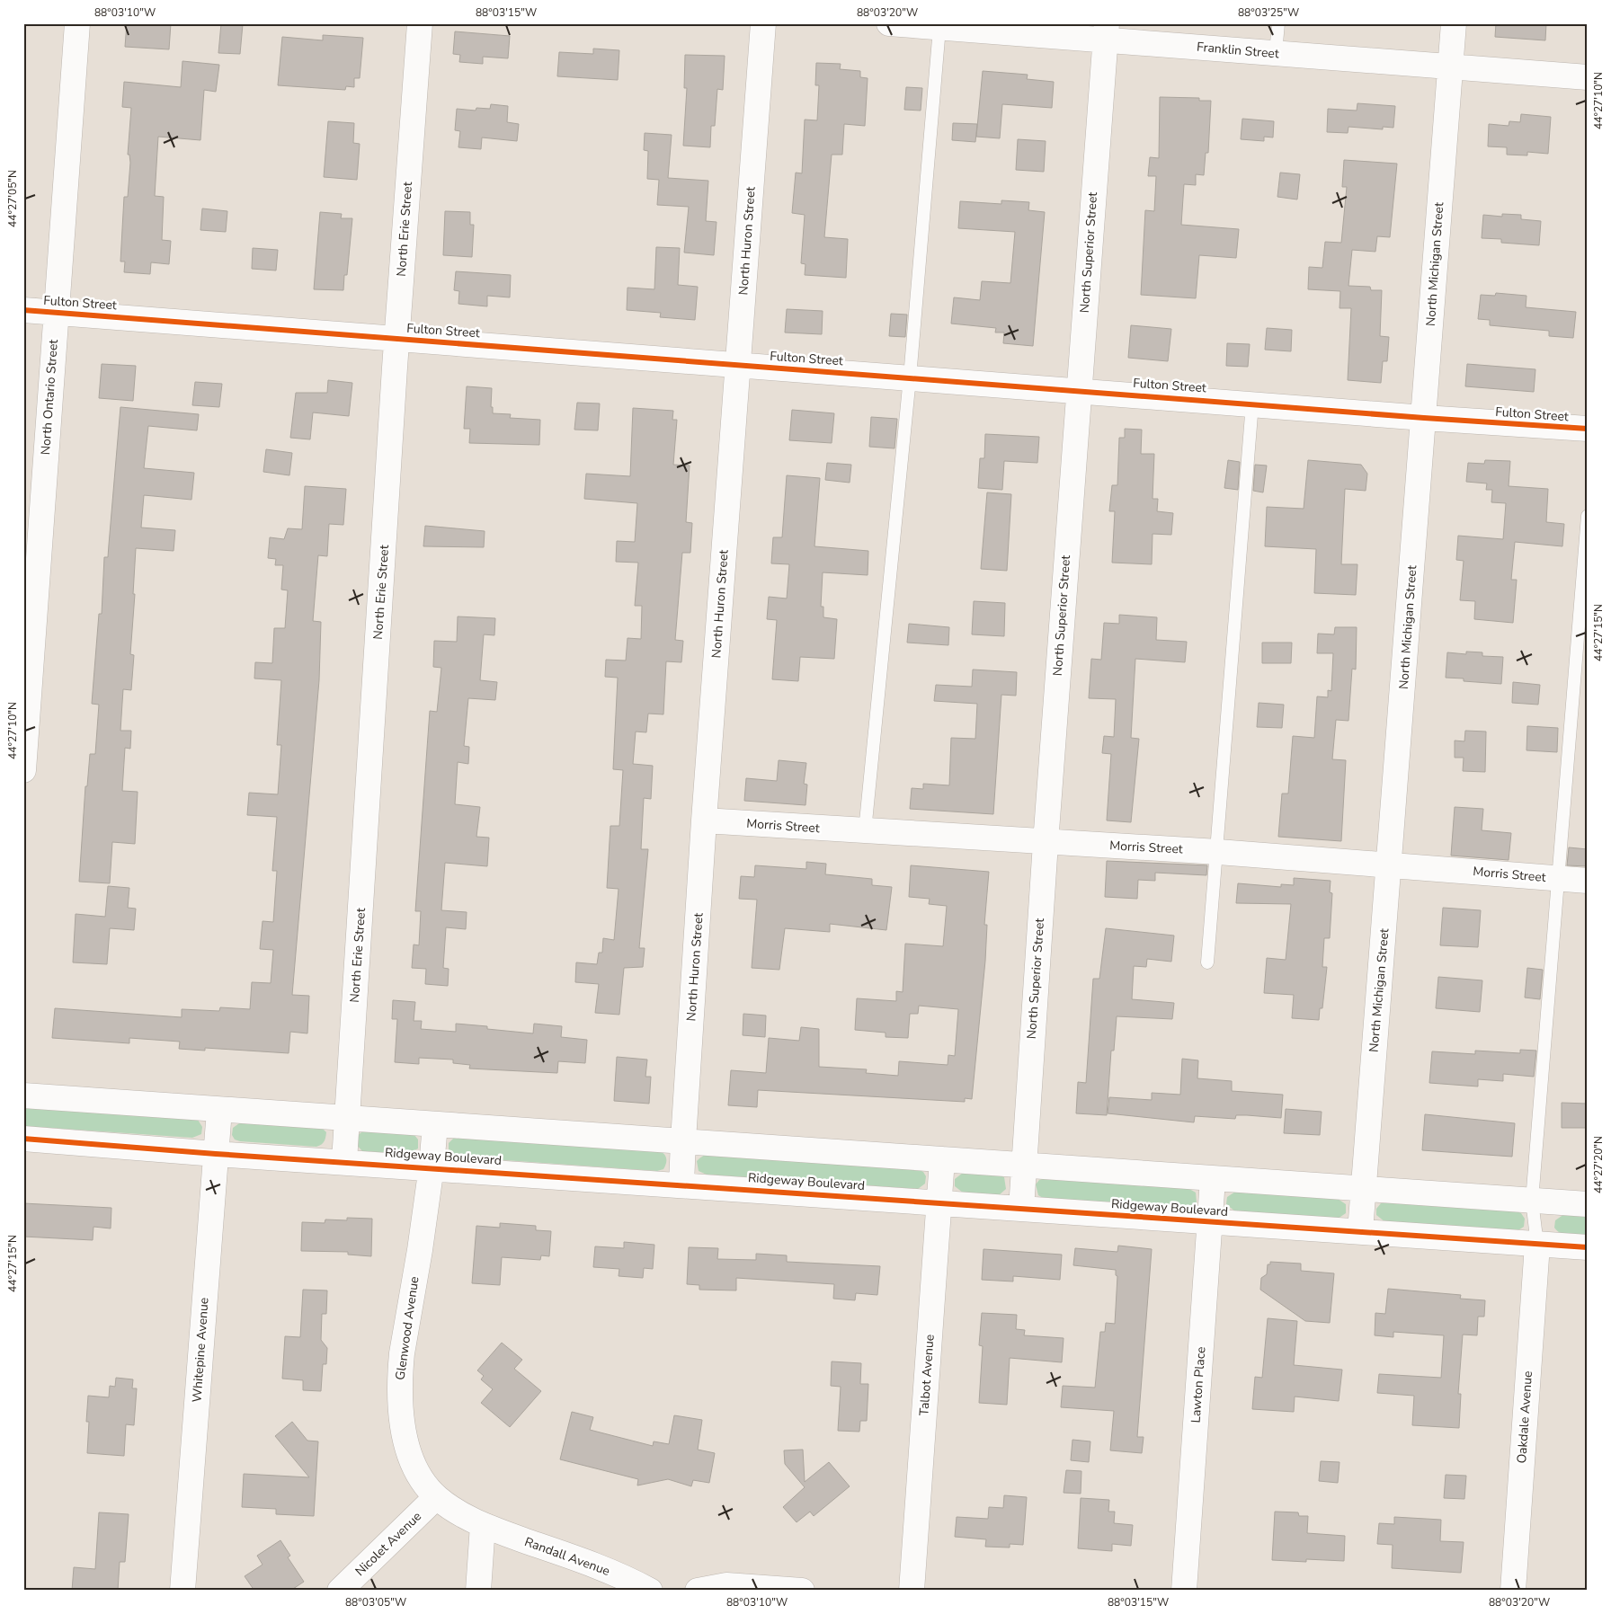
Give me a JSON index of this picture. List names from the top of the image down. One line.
{"streets":{"street":["Franklin Street","North Erie Street","North Huron Street","North Superior Street","North Michigan Street","Fulton Street","North Ontario Street","Morris Street","Ridgeway Boulevard","Glenwood Avenue","Whitepine Avenue","Talbot Avenue","Lawton Place","Oakdale Avenue","Nicolet Avenue","Randall Avenue"]},"crossings":[["Franklin Street","North Superior Street"],["Franklin Street","North Michigan Street"],["North Erie Street","Fulton Street"],["North Erie Street","Ridgeway Boulevard"],["North Huron Street","Fulton Street"],["North Huron Street","Morris Street"],["North Huron Street","Ridgeway Boulevard"],["North Superior Street","Fulton Street"],["North Superior Street","Morris Street"],["North Superior Street","Ridgeway Boulevard"],["North Michigan Street","Fulton Street"],["North Michigan Street","Morris Street"],["North Michigan Street","Ridgeway Boulevard"],["Fulton Street","North Ontario Street"],["Ridgeway Boulevard","Glenwood Avenue"],["Ridgeway Boulevard","Whitepine Avenue"],["Ridgeway Boulevard","Talbot Avenue"],["Ridgeway Boulevard","Lawton Place"],["Ridgeway Boulevard","Oakdale Avenue"],["Glenwood Avenue","Nicolet Avenue"],["Glenwood Avenue","Randall Avenue"]],"coordinates":["88°03'10\"W","88°03'15\"W","88°03'20\"W","88°03'25\"W","44°27'10\"N","44°27'05\"N","44°27'15\"N","44°27'20\"N","88°03'05\"W"]}
